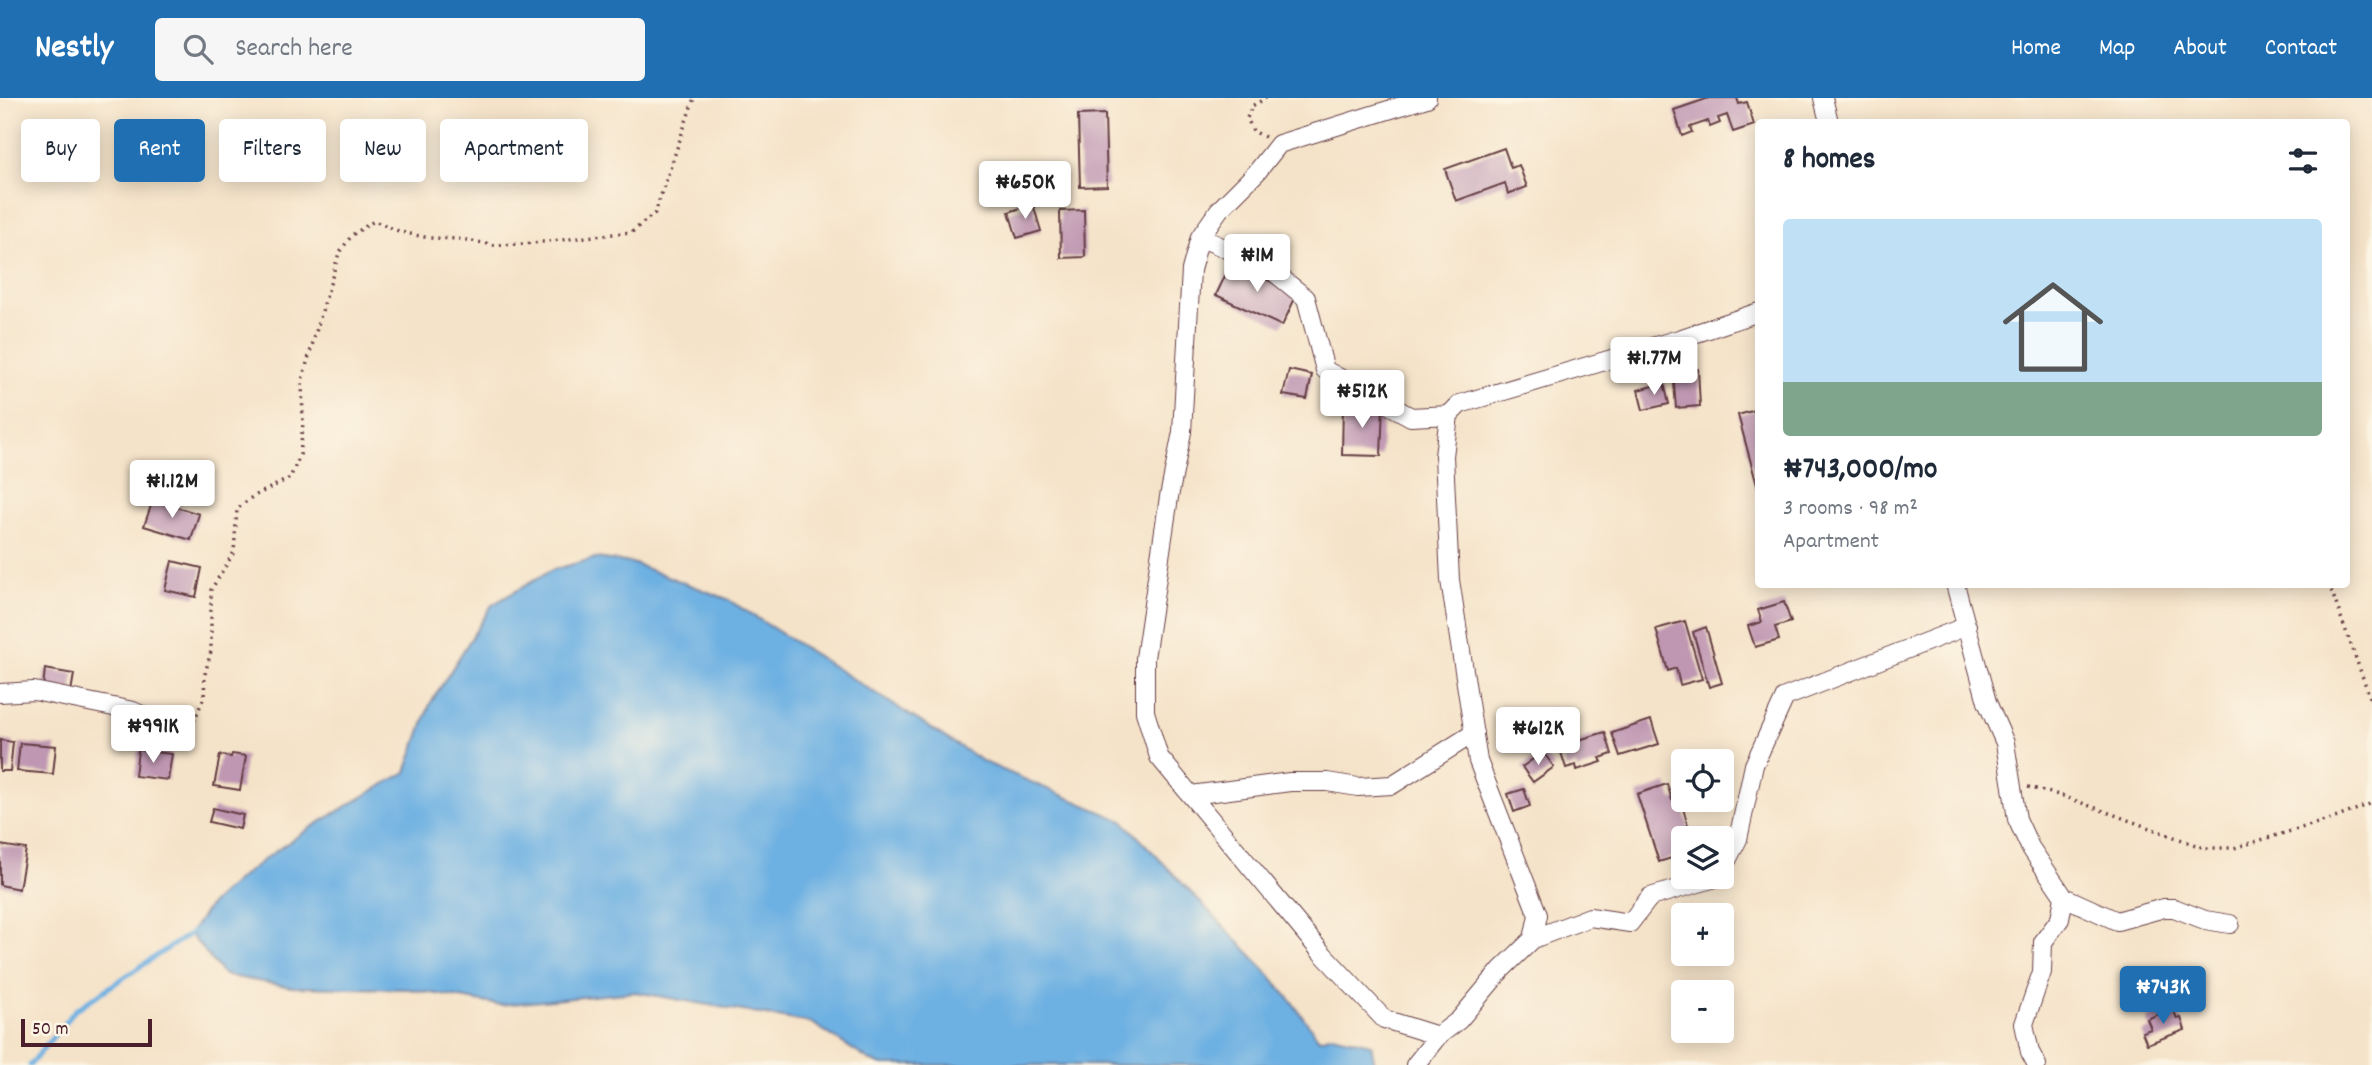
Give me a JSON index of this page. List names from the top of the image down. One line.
{"scale_bar":"50 m","page":{"header":"Nestly","search":"Search here","nav":["Home","Map","About","Contact"],"chip":["Buy","Rent","Filters","New","Apartment"],"heading":"8 homes","price":["₦650K","₦1M","₦1.77M","₦512K","₦1.12M","₦991K","₦612K","₦743K"],"list":[{"name":"₦743,000/mo","note":"3 rooms · 98 m² · Apartment"}],"map_buttons":["+","−"],"scale":"50 m"}}
